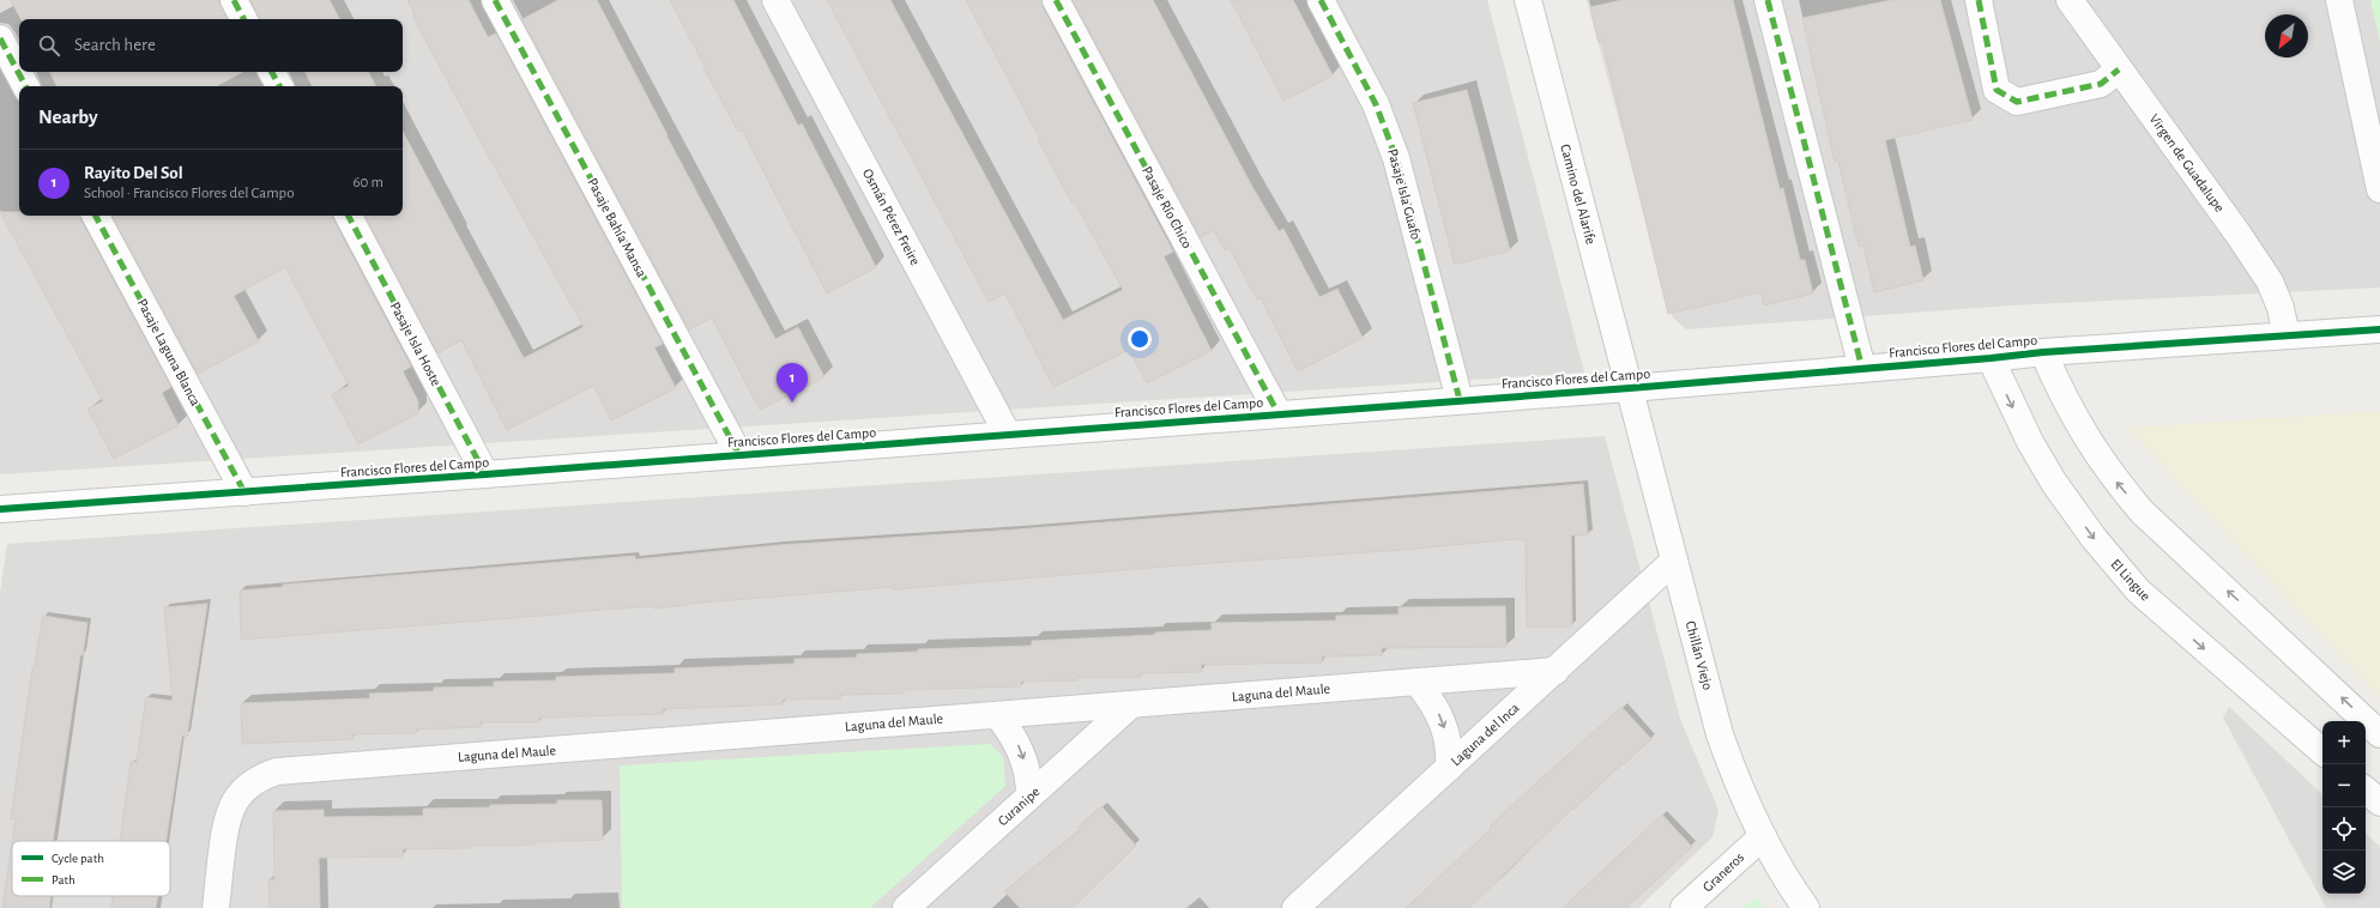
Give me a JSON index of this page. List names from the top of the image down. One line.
{"streets":{"street":["Virgen de Guadalupe","Pasaje Isla Guafo","Camino del Alarife","Pasaje Río Chico","Osmán Pérez Freire","Pasaje Bahía Mansa","Pasaje Isla Hoste","Francisco Flores del Campo","Pasaje Laguna Blanca","El Lingue","Chillán Viejo","Laguna del Maule","Laguna del Inca","Curanipe","Graneros"]},"crossings":[["Virgen de Guadalupe","Francisco Flores del Campo"],["Pasaje Isla Guafo","Francisco Flores del Campo"],["Camino del Alarife","Francisco Flores del Campo"],["Camino del Alarife","Chillán Viejo"],["Pasaje Río Chico","Francisco Flores del Campo"],["Osmán Pérez Freire","Francisco Flores del Campo"],["Pasaje Bahía Mansa","Francisco Flores del Campo"],["Pasaje Isla Hoste","Francisco Flores del Campo"],["Francisco Flores del Campo","Pasaje Laguna Blanca"],["Francisco Flores del Campo","El Lingue"],["Francisco Flores del Campo","Chillán Viejo"],["Chillán Viejo","Laguna del Inca"],["Chillán Viejo","Graneros"],["Laguna del Maule","Laguna del Inca"],["Laguna del Maule","Curanipe"]],"legend":["Cycle path","Path"],"north":"bottom left","page":{"search":"Search here","heading":"Nearby","list":[{"mark":"1","name":"Rayito Del Sol","note":"School · Francisco Flores del Campo","value":"60 m"}],"pins":"1","map_buttons":["+","−"]}}
